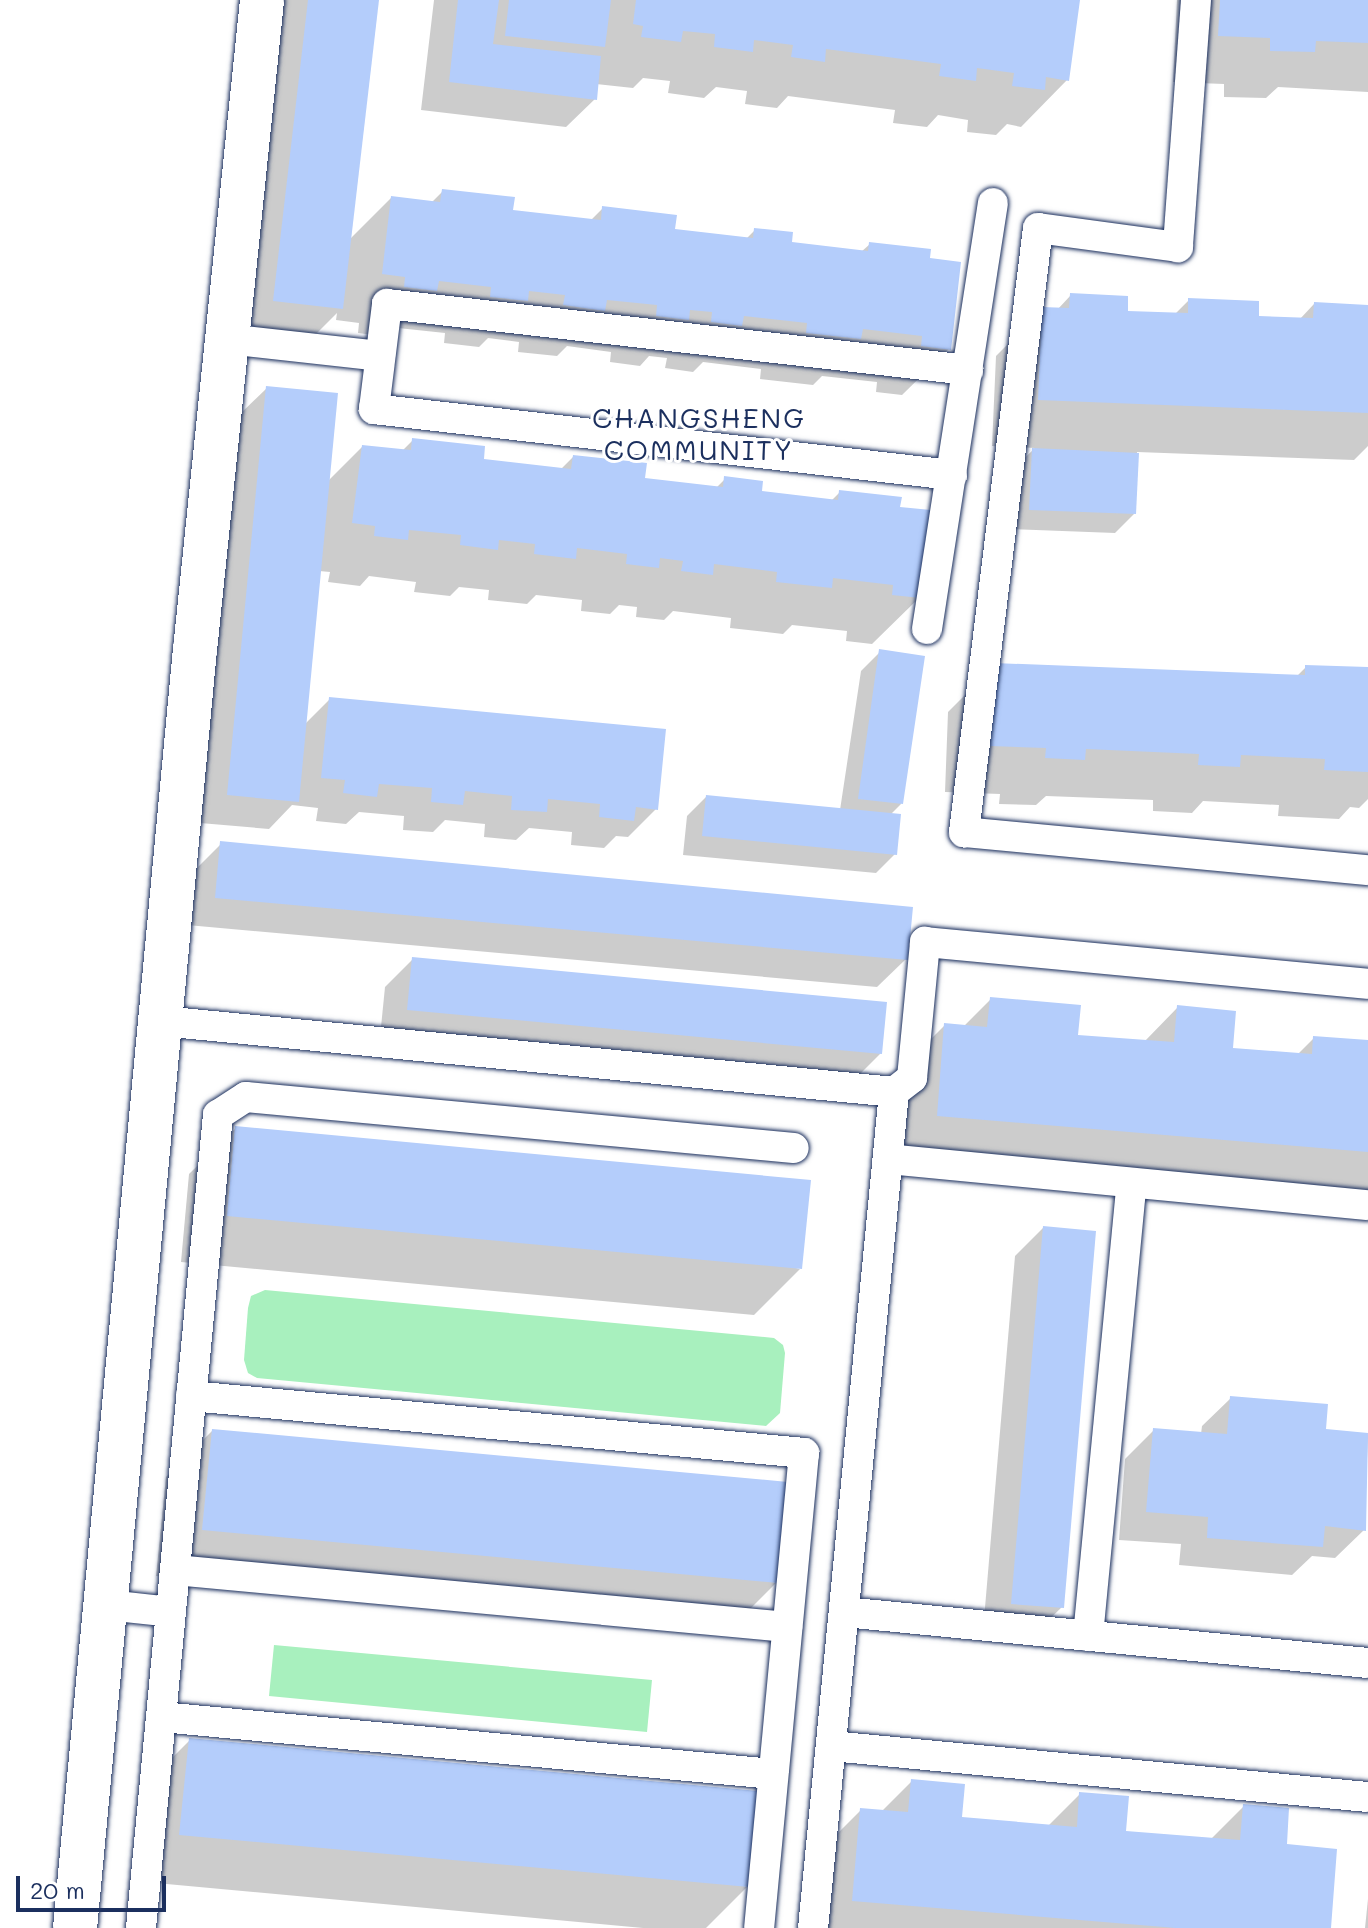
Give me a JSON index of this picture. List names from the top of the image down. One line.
{"districts":["CHANGSHENG COMMUNITY"],"scale_bar":"20 m"}
